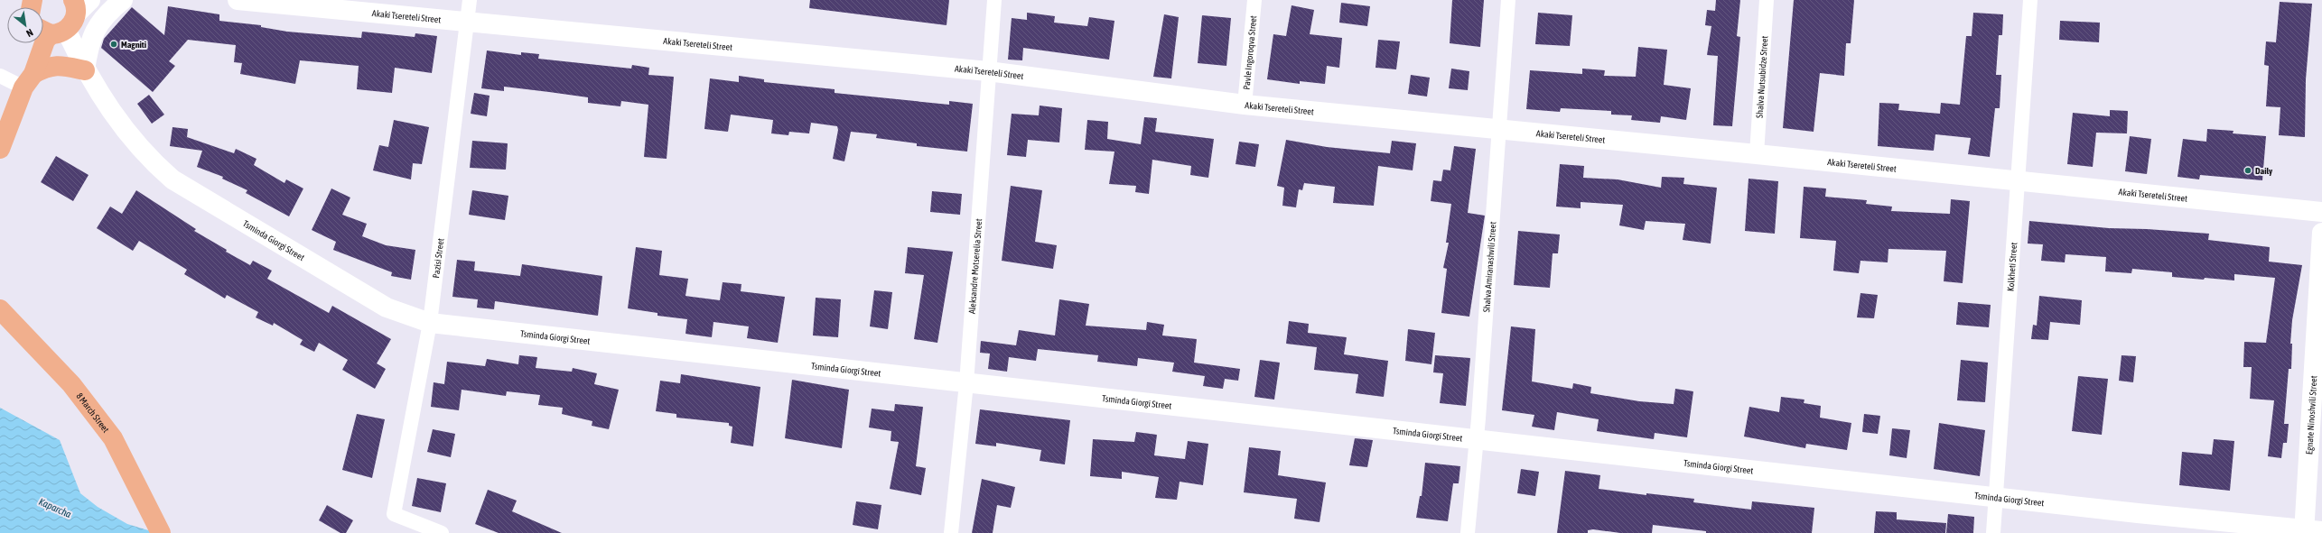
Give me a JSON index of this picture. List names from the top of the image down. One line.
{"streets":{"highway":["8 March Street"],"main road":["Akaki Tsereteli Street","Tsminda Giorgi Street","Egnate Ninoshvili Street"],"street":["Pavle Ingoroqva Street","Shalva Nutsubidze Street","Pazisi Street","Aleksandre Motserelia Street","Shalva Amiranashvili Street","Kolkheti Street"]},"crossings":[["Akaki Tsereteli Street","Pavle Ingoroqva Street"],["Akaki Tsereteli Street","Shalva Nutsubidze Street"],["Akaki Tsereteli Street","Pazisi Street"],["Akaki Tsereteli Street","Aleksandre Motserelia Street"],["Akaki Tsereteli Street","Shalva Amiranashvili Street"],["Akaki Tsereteli Street","Kolkheti Street"],["Tsminda Giorgi Street","Pazisi Street"],["Tsminda Giorgi Street","Aleksandre Motserelia Street"],["Tsminda Giorgi Street","Shalva Amiranashvili Street"],["Tsminda Giorgi Street","Kolkheti Street"],["Tsminda Giorgi Street","Egnate Ninoshvili Street"]],"water":["Kaparcha"],"places":["Magniti","Daily"],"north":"bottom right"}
